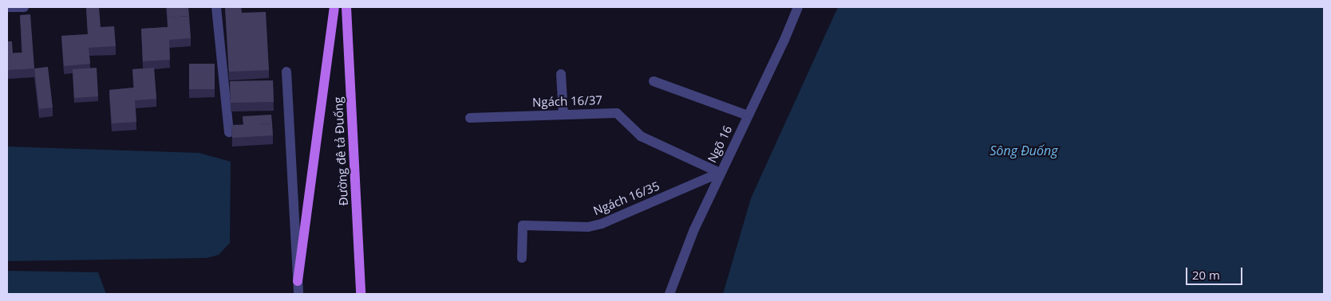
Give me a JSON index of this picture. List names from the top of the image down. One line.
{"streets":{"main road":["Đường đê tả Đuống"],"street":["Ngách 16/37","Ngõ 16","Ngách 16/35"]},"crossings":[["Ngách 16/37","Ngõ 16"],["Ngách 16/37","Ngách 16/35"],["Ngõ 16","Ngách 16/35"]],"water":["Sông Đuống"],"scale_bar":"20 m"}
